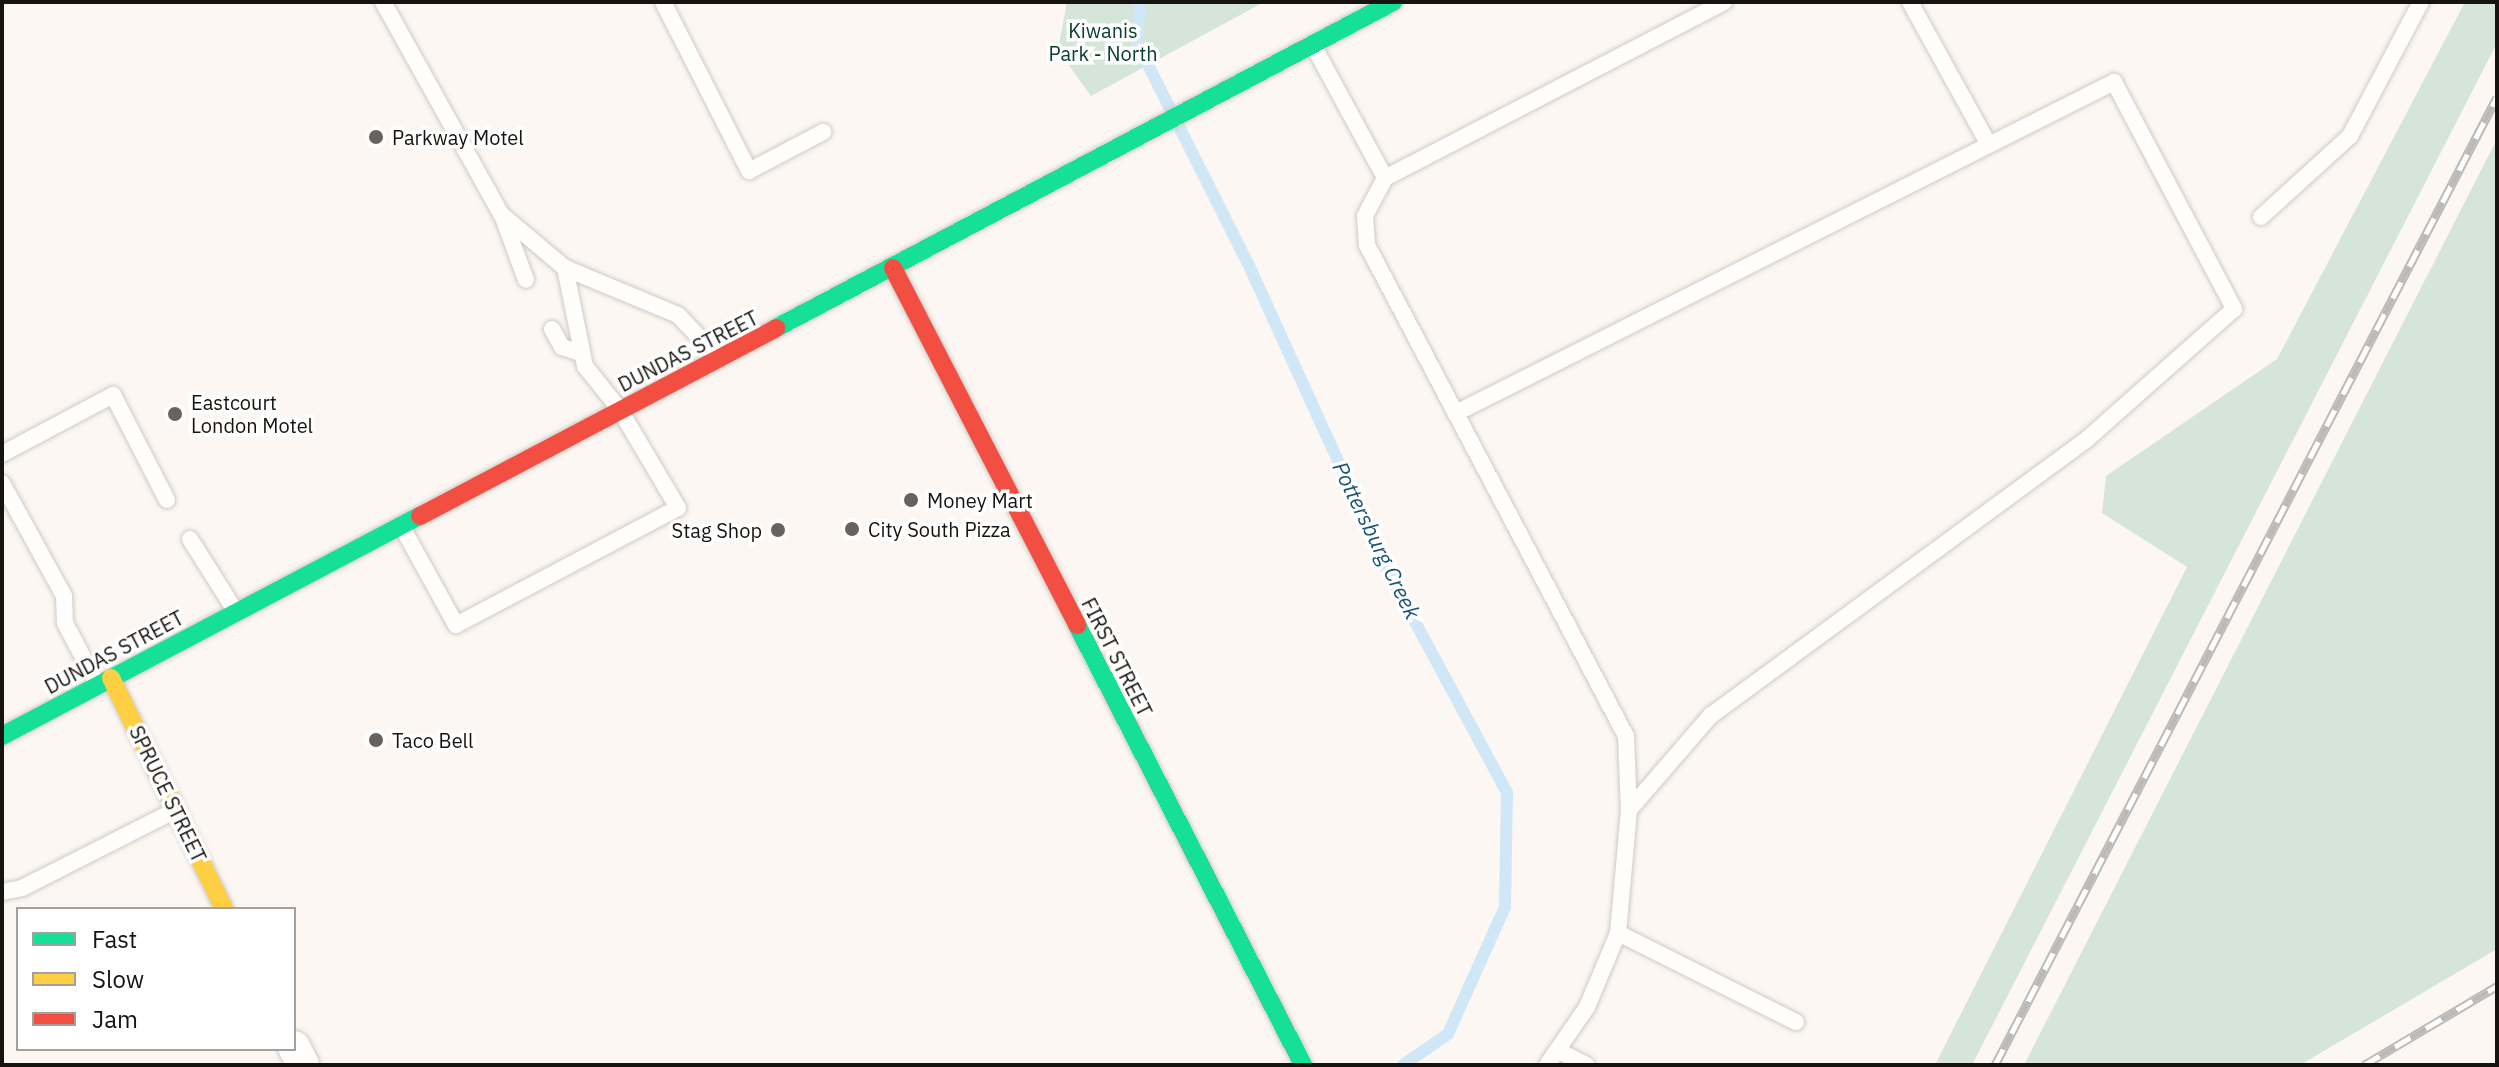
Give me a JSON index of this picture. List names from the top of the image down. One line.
{"streets":{"main road":["DUNDAS STREET","FIRST STREET","SPRUCE STREET"]},"crossings":[["DUNDAS STREET","FIRST STREET"],["DUNDAS STREET","SPRUCE STREET"]],"water":["Pottersburg Creek"],"parks":["Kiwanis Park - North"],"places":["Parkway Motel","Eastcourt London Motel","Money Mart","City South Pizza","Stag Shop","Taco Bell"],"legend":["Fast","Slow","Jam"]}
